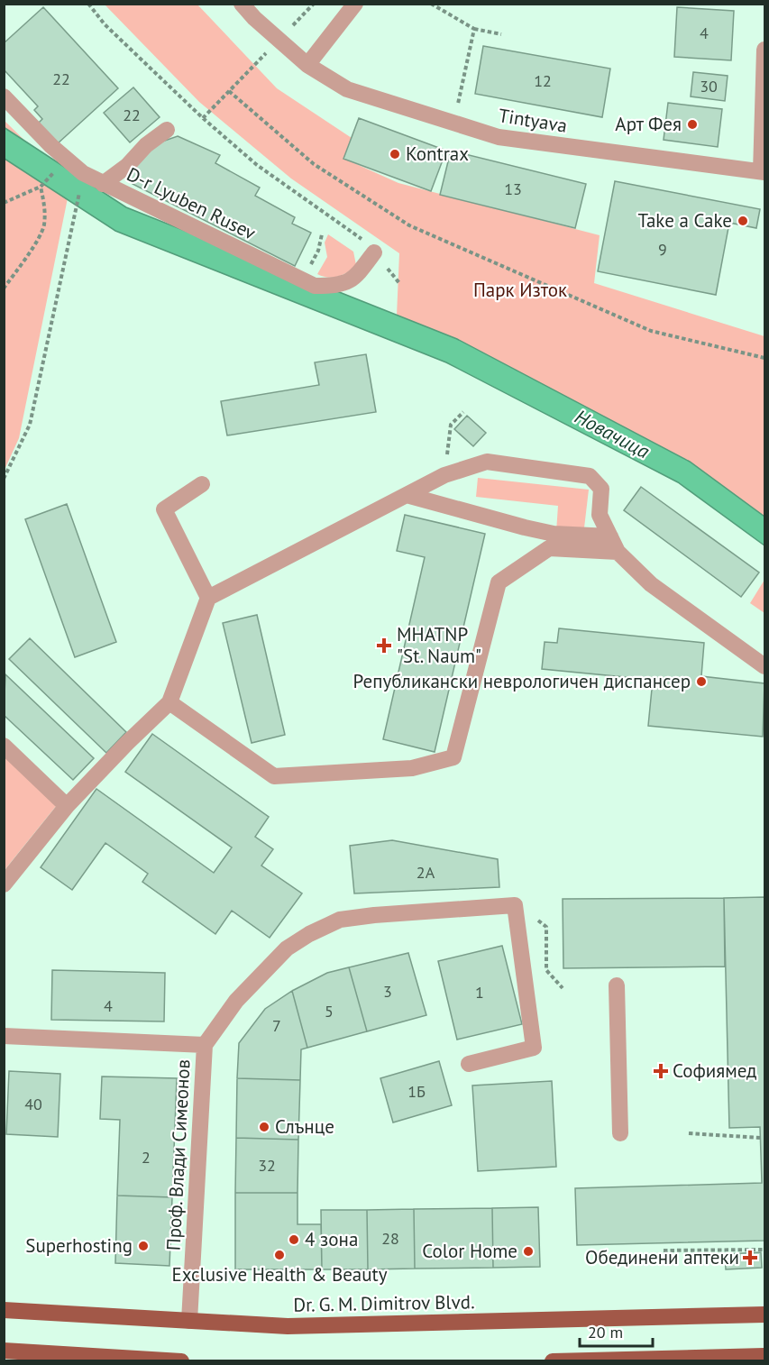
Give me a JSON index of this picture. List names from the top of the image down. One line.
{"streets":{"main road":["Dr. G. M. Dimitrov Blvd."],"street":["Tintyava","D-r Lyuben Rusev","Проф. Влади Симеонов"]},"crossings":[["Проф. Влади Симеонов","Dr. G. M. Dimitrov Blvd."]],"water":["Новачица"],"parks":["Парк Изток"],"places":{"other":["Арт Фея","Kontrax","Take a Cake","Републикански неврологичен диспансер","Слънце","4 зона","Superhosting","Color Home","Exclusive Health & Beauty"],"health":["MHATNP \"St. Naum\"","Софиямед","Обединени аптеки"]},"house_numbers":["4","22","12","30","22","13","9","2А","3","1","4","5","7","1Б","40","2","32","28"],"scale_bar":"20 m"}
